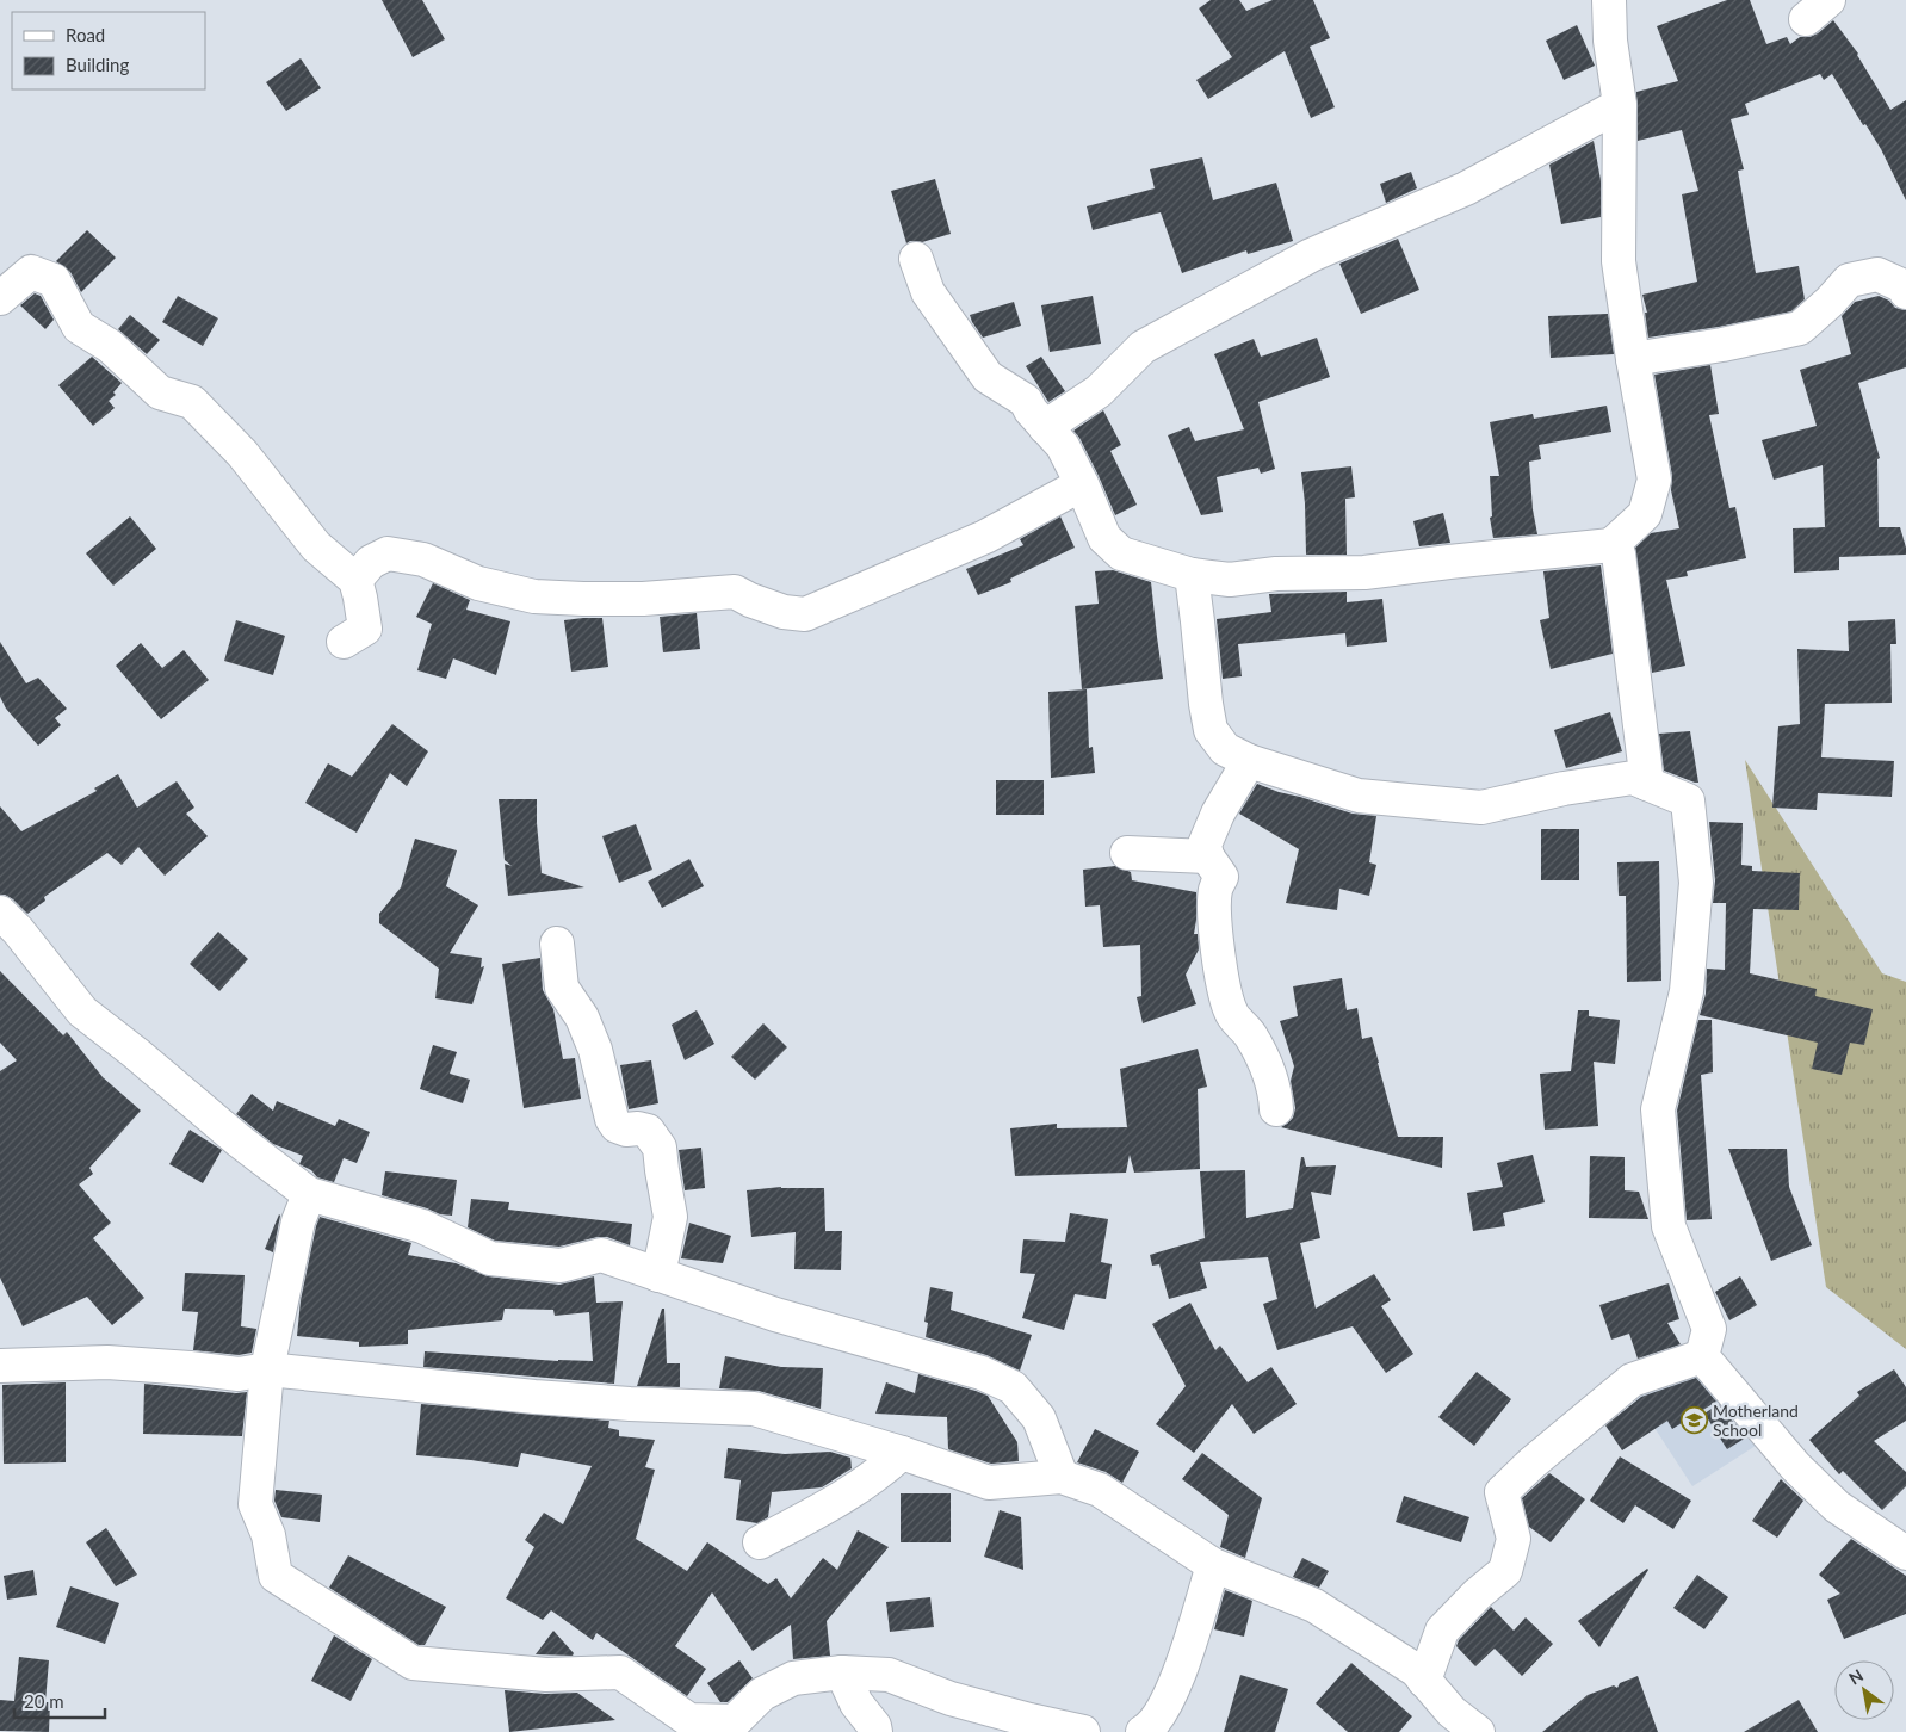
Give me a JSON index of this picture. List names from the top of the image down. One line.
{"places":{"school or university":["Motherland School"]},"legend":["Road","Building"],"scale_bar":"20 m","north":"top left"}
